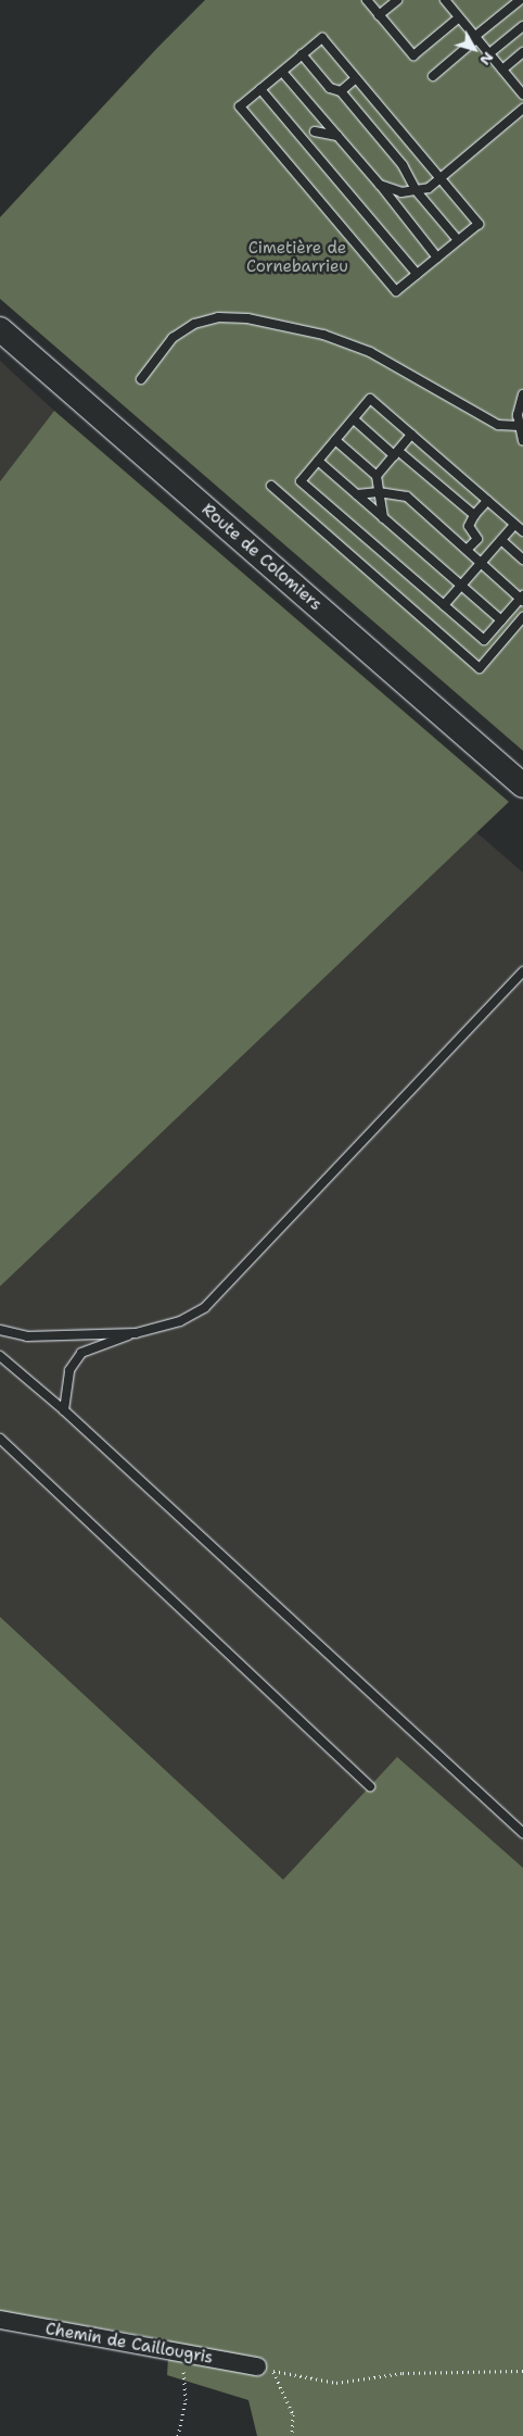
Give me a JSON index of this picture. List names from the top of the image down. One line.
{"streets":{"main road":["Route de Colomiers"],"street":["Chemin de Caillougris"]},"parks":["Cimetière de Cornebarrieu"],"north":"bottom right"}
